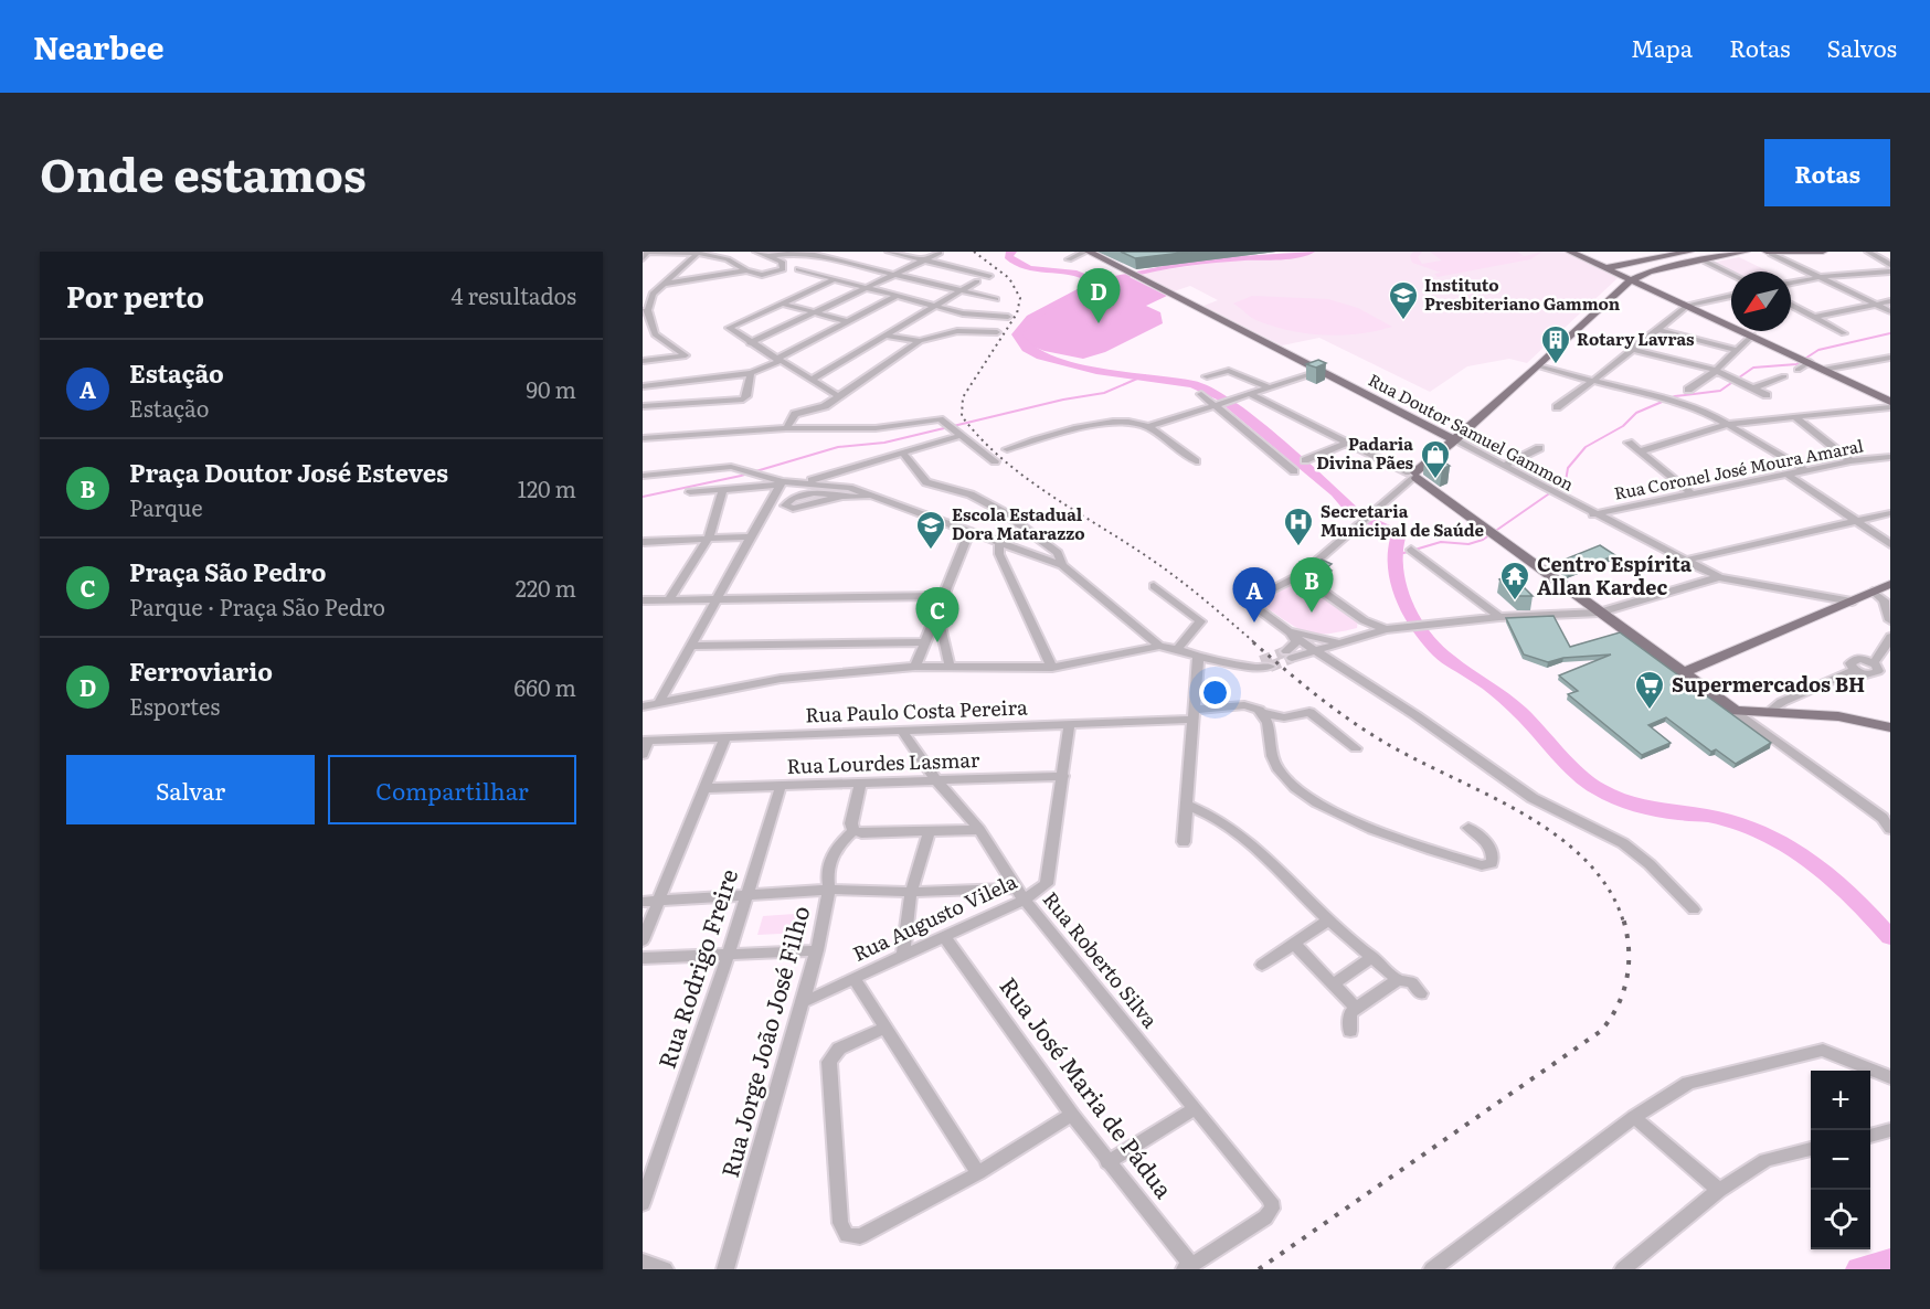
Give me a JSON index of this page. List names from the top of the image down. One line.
{"streets":{"main road":["Rua Doutor Samuel Gammon"],"street":["Rua Coronel José Moura Amaral","Rua Paulo Costa Pereira","Rua Lourdes Lasmar","Rua Augusto Vilela","Rua Roberto Silva","Rua Rodrigo Freire","Rua Jorge João José Filho","Rua José Maria de Pádua"]},"crossings":[["Rua Doutor Samuel Gammon","Rua Coronel José Moura Amaral"],["Rua Paulo Costa Pereira","Rua Augusto Vilela"],["Rua Paulo Costa Pereira","Rua Roberto Silva"],["Rua Lourdes Lasmar","Rua Augusto Vilela"],["Rua Lourdes Lasmar","Rua Roberto Silva"],["Rua Lourdes Lasmar","Rua Rodrigo Freire"],["Rua Augusto Vilela","Rua Roberto Silva"],["Rua Augusto Vilela","Rua Jorge João José Filho"],["Rua Augusto Vilela","Rua José Maria de Pádua"],["Rua Roberto Silva","Rua Jorge João José Filho"],["Rua Roberto Silva","Rua José Maria de Pádua"]],"places":{"school or university":["Instituto Presbiteriano Gammon","Escola Estadual Dora Matarazzo"],"building":["Rotary Lavras"],"shop":["Padaria Divina Pães"],"hospital":["Secretaria Municipal de Saúde"],"temple":["Centro Espírita Allan Kardec"],"supermarket":["Supermercados BH"]},"north":"bottom left","page":{"header":"Nearbee","nav":["Mapa","Rotas","Salvos"],"title":"Onde estamos","buttons":["Rotas",["Salvar","Compartilhar"]],"heading":["Por perto","4 resultados"],"pins":["D","B","A","C"],"list":[{"mark":"A","name":"Estação","note":"Estação","value":"90 m"},{"mark":"B","name":"Praça Doutor José Esteves","note":"Parque","value":"120 m"},{"mark":"C","name":"Praça São Pedro","note":"Parque · Praça São Pedro","value":"220 m"},{"mark":"D","name":"Ferroviario","note":"Esportes","value":"660 m"}],"map_buttons":["+","−"]}}
